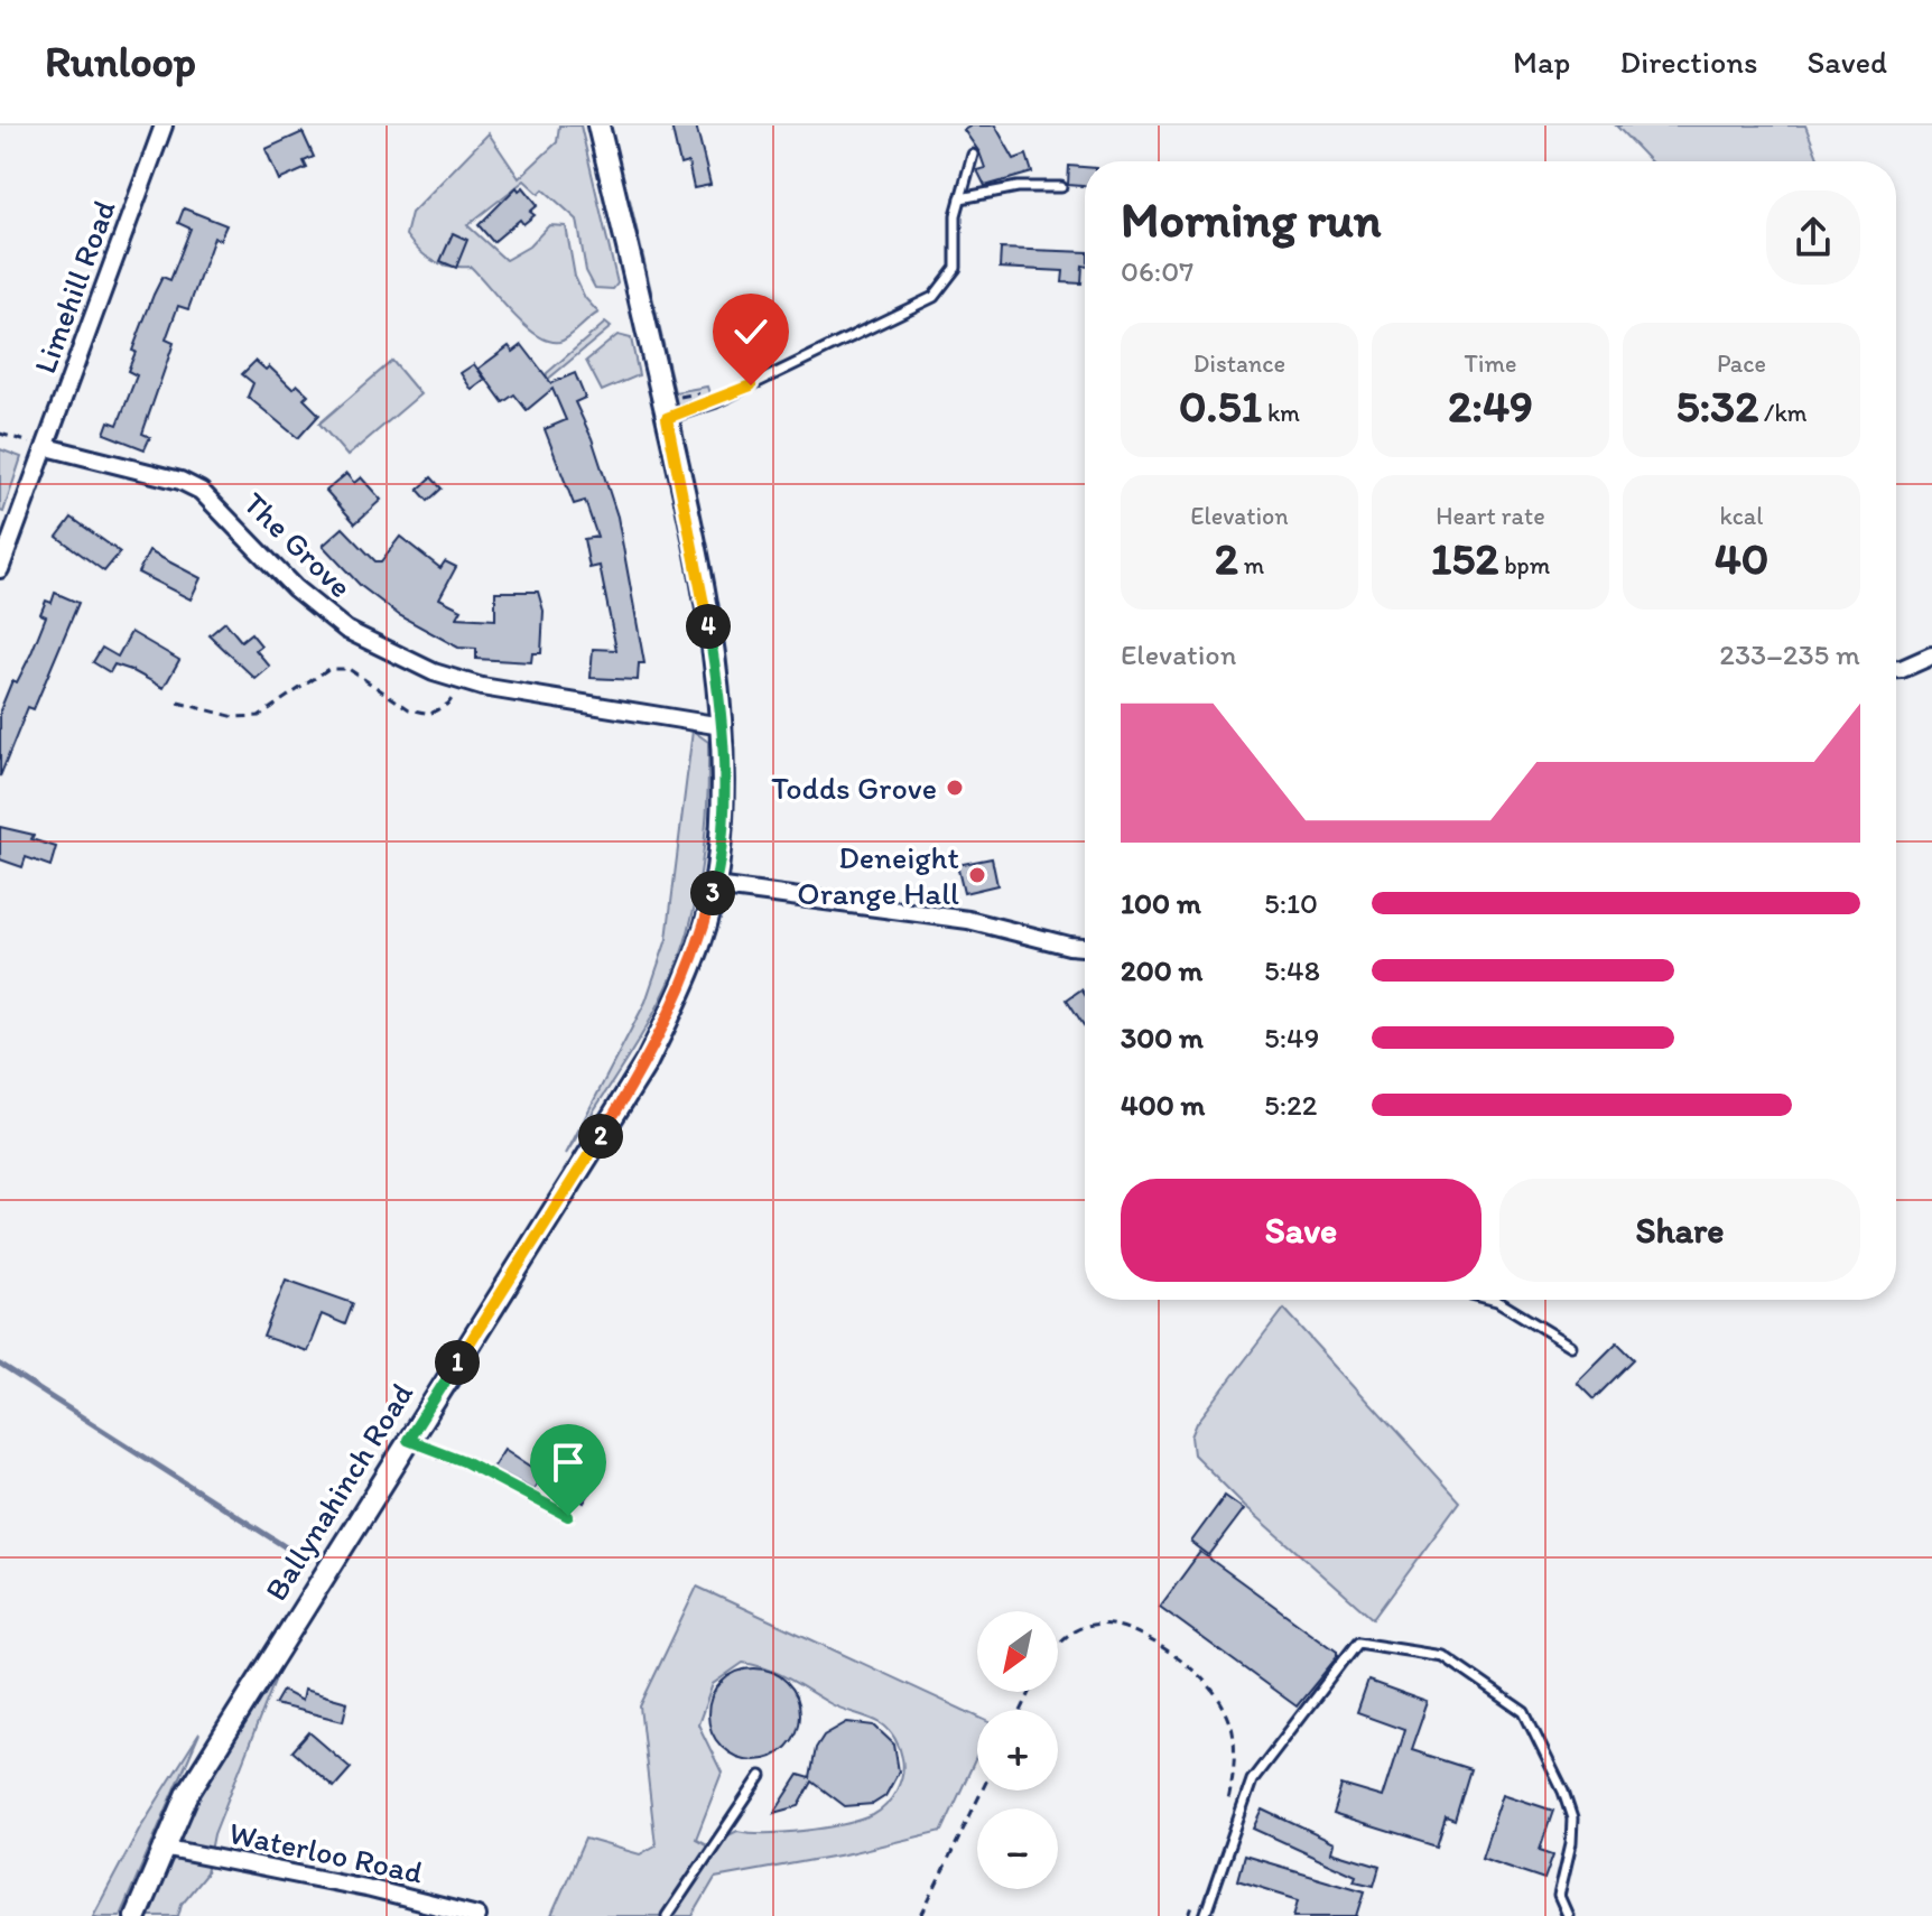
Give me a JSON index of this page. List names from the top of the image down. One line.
{"streets":{"street":["Limehill Road","The Grove","Ballynahinch Road","Waterloo Road"]},"crossings":[["Limehill Road","The Grove"],["The Grove","Ballynahinch Road"],["Ballynahinch Road","Waterloo Road"]],"places":["Todds Grove","Deneight Orange Hall"],"north":"bottom left","page":{"header":"Runloop","nav":["Map","Directions","Saved"],"heading":["Morning run","06:07"],"stats":[["Distance","0.51 km"],["Time","2:49"],["Pace","5:32 /km"],["Elevation","2 m"],["Heart rate","152 bpm"],["kcal","40"]],"pins":["4","3","2","1"],"chart":["Elevation","233–235 m"],"list":[{"name":"100 m","note":"5:10"},{"name":"200 m","note":"5:48"},{"name":"300 m","note":"5:49"},{"name":"400 m","note":"5:22"}],"buttons":["Save","Share"],"map_buttons":["+","−"]}}
